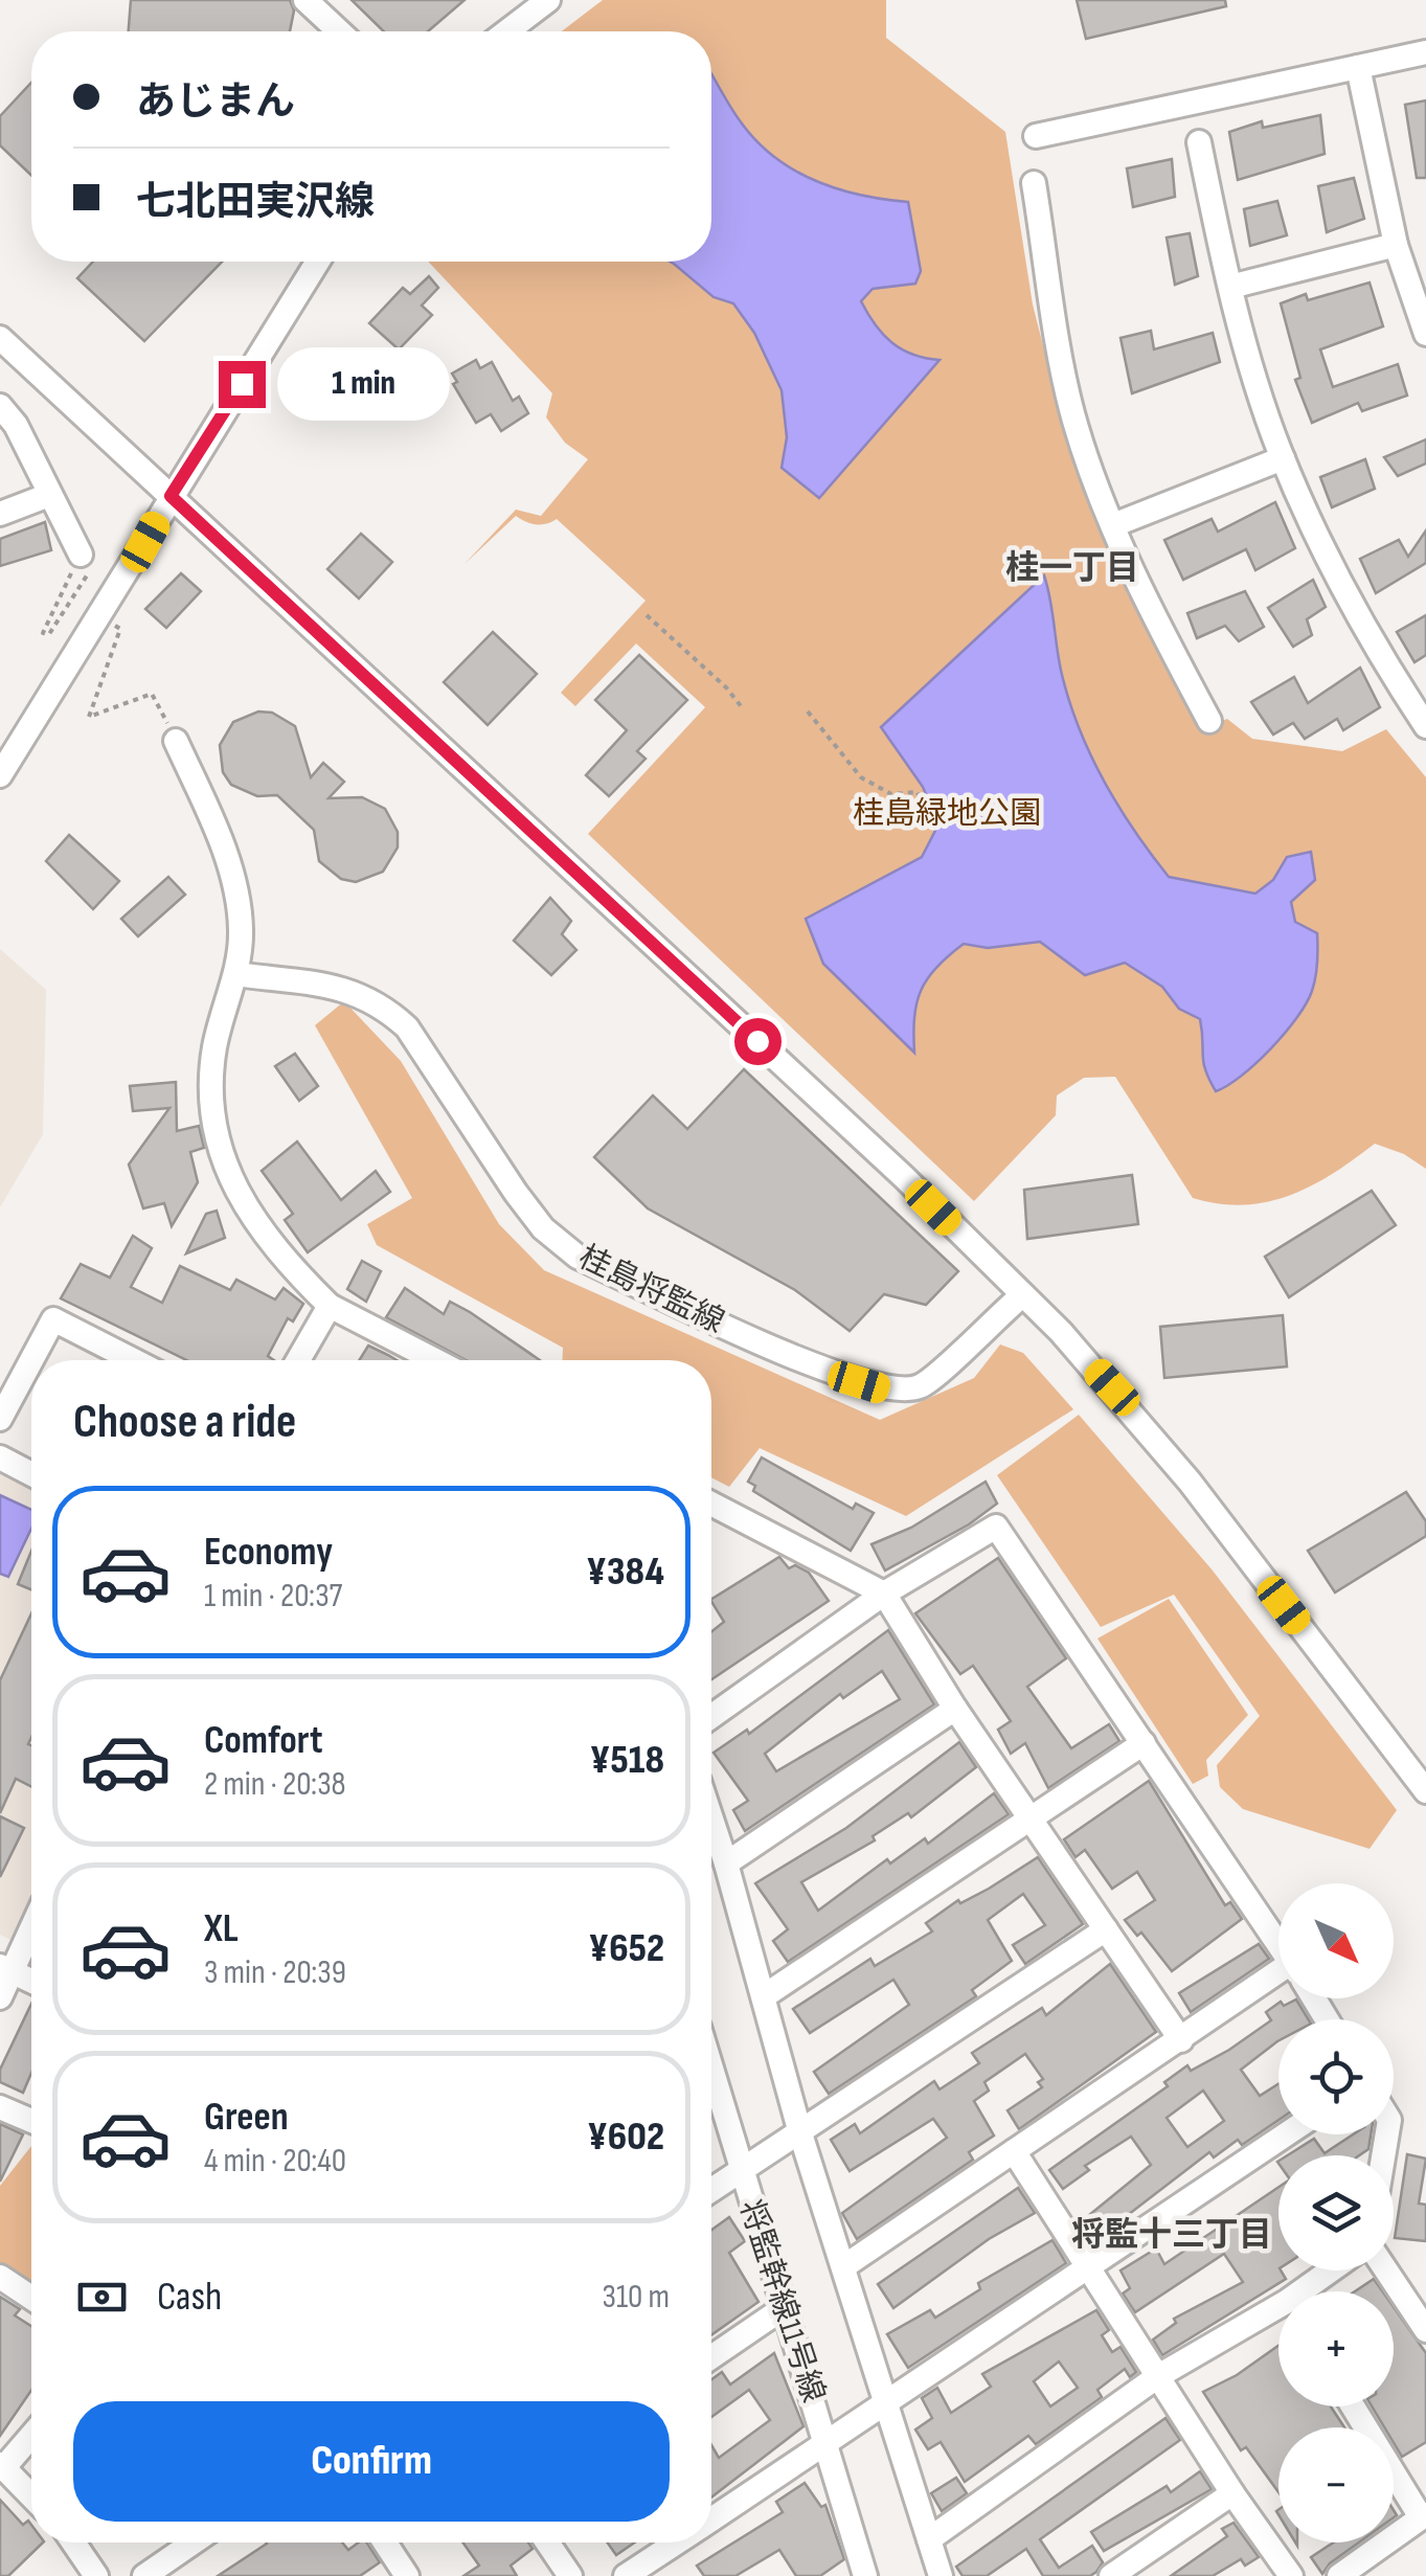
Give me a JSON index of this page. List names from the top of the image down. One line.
{"streets":{"street":["桂島将監線","将監幹線11号線"]},"districts":["桂一丁目","将監十三丁目"],"parks":["桂島緑地公園"],"north":"bottom right","page":{"banner":["あじまん","七北田実沢線"],"bubble":"1 min","heading":"Choose a ride","list":[{"name":"Economy","note":"1 min · 20:37","value":"¥384"},{"name":"Comfort","note":"2 min · 20:38","value":"¥518"},{"name":"XL","note":"3 min · 20:39","value":"¥652"},{"name":"Green","note":"4 min · 20:40","value":"¥602"}],"map_buttons":["+","−"],"pay":["Cash","310 m"],"buttons":"Confirm"}}
